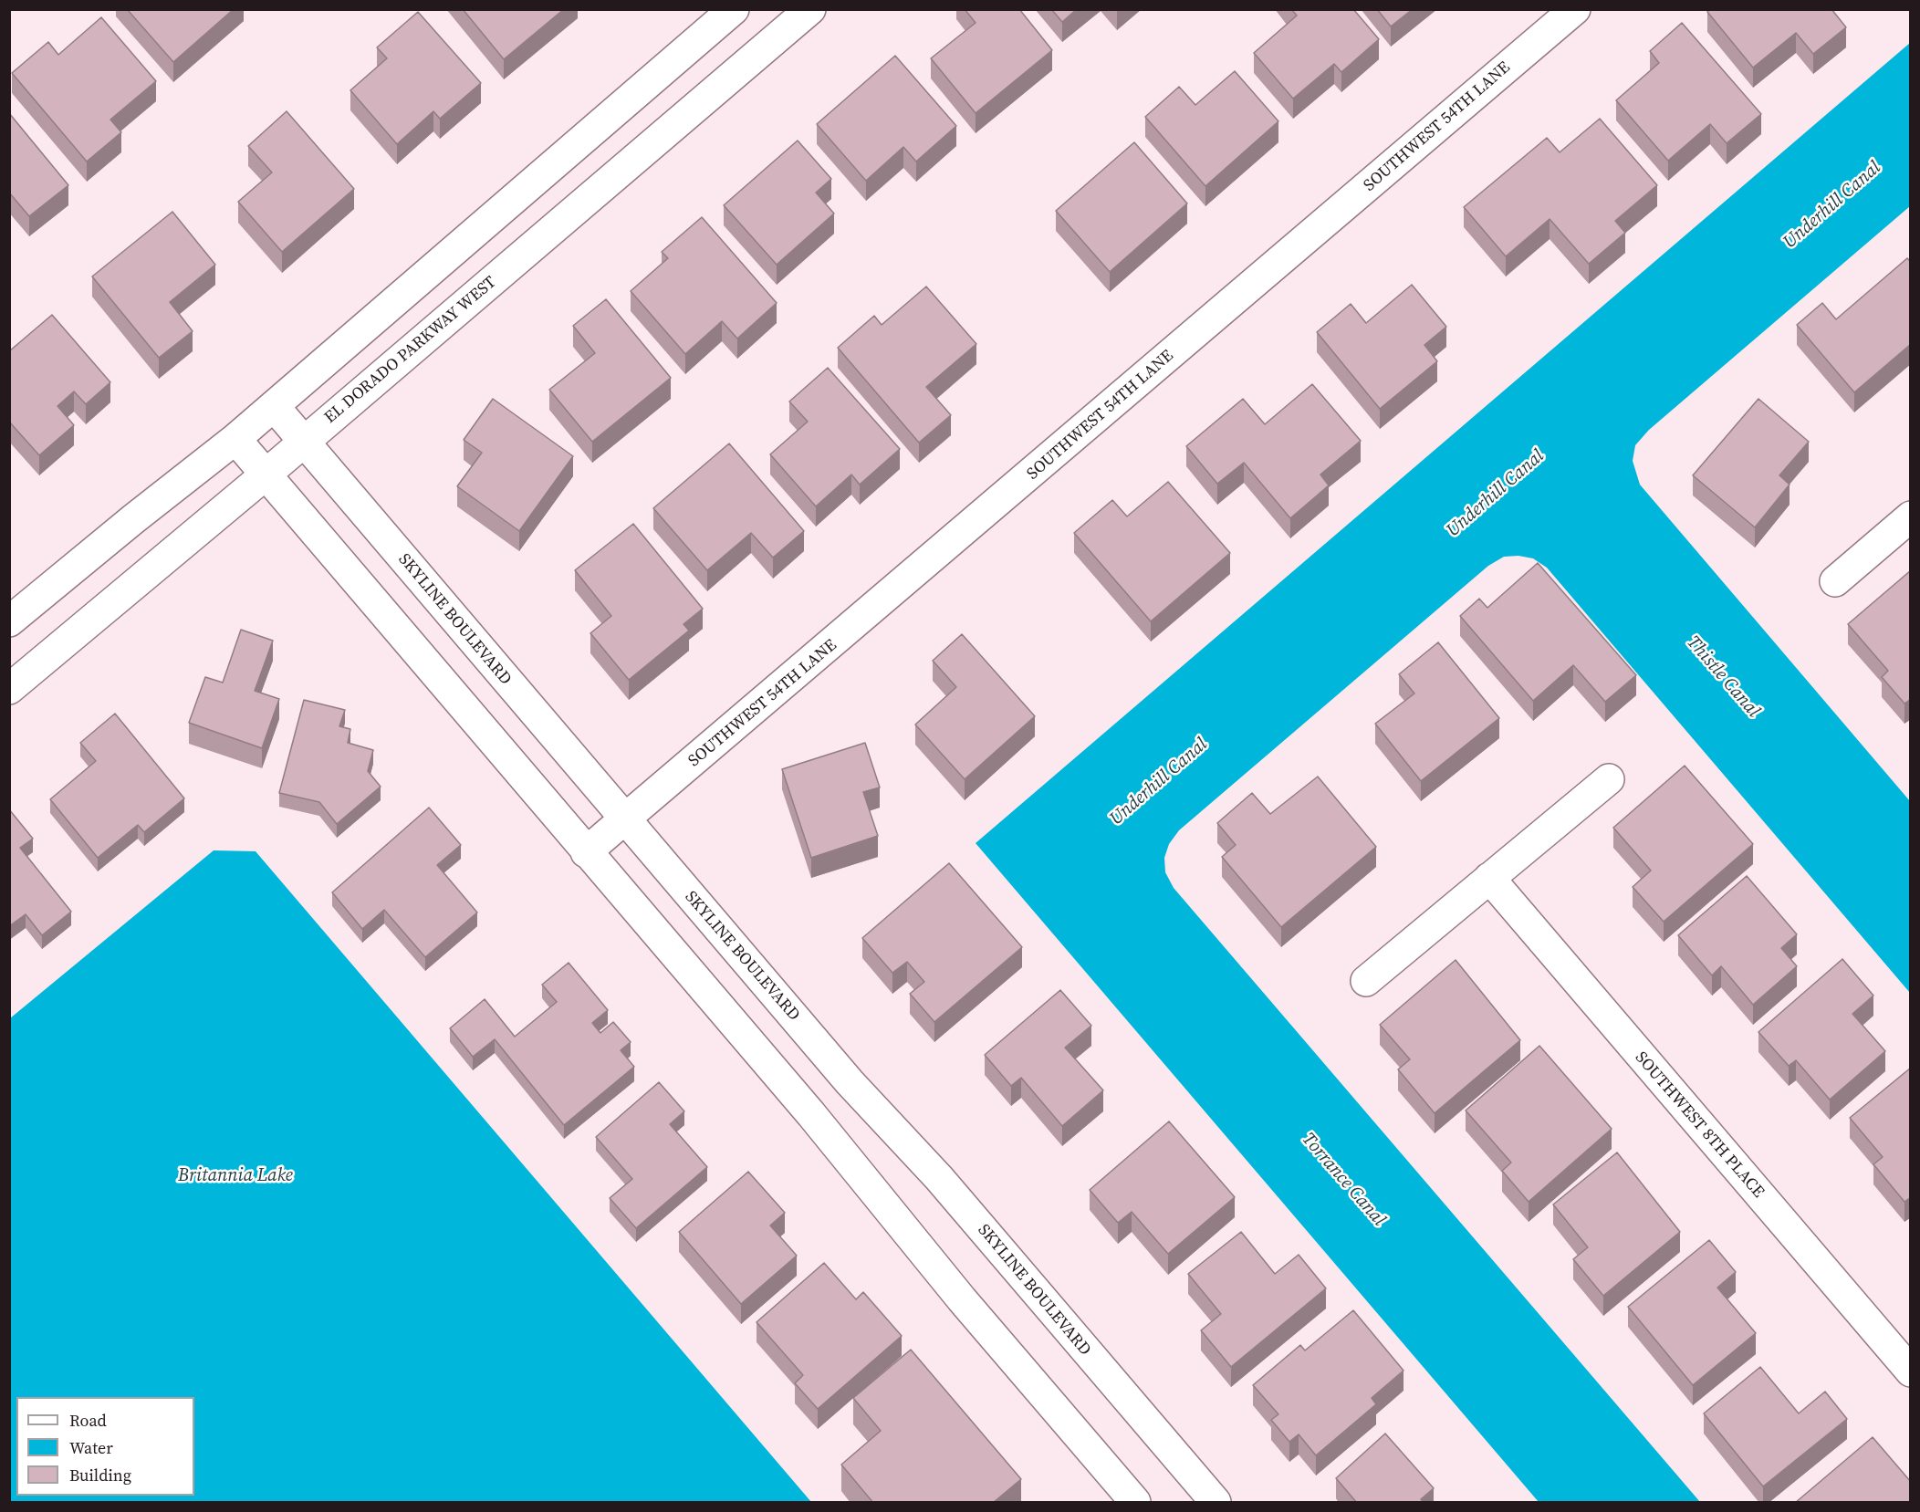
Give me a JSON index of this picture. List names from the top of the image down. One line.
{"streets":{"street":["SOUTHWEST 54TH LANE","EL DORADO PARKWAY WEST","SKYLINE BOULEVARD","SOUTHWEST 8TH PLACE"]},"crossings":[["SOUTHWEST 54TH LANE","SKYLINE BOULEVARD"],["EL DORADO PARKWAY WEST","SKYLINE BOULEVARD"]],"water":["Underhill Canal","Thistle Canal","Britannia Lake","Torrance Canal"],"legend":["Road","Water","Building"]}
